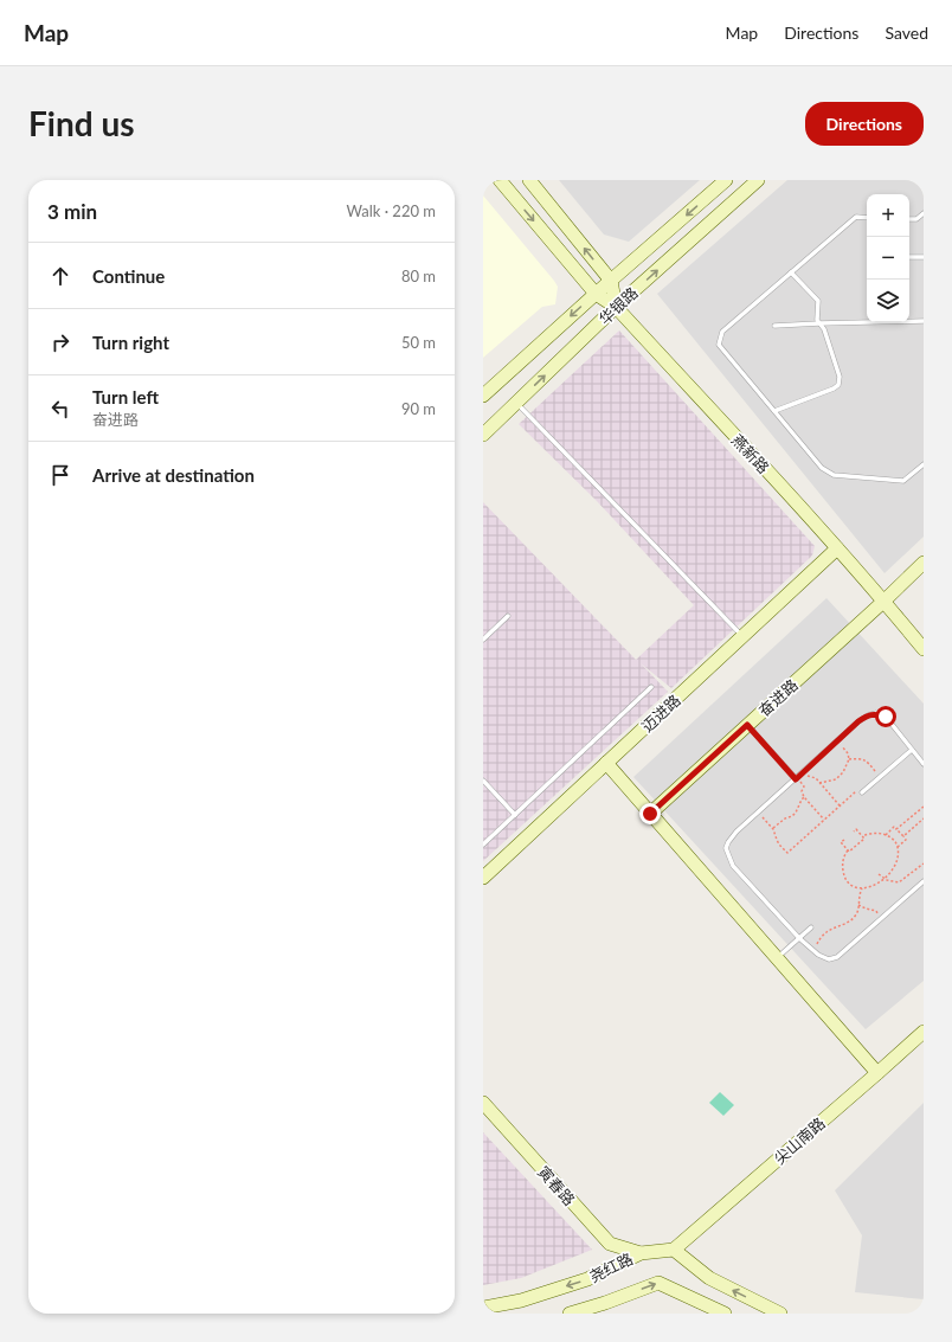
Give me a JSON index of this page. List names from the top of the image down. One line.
{"streets":{"street":["华银路","燕新路","奋进路","迈进路","尖山南路","寅春路","尧红路"]},"crossings":[["华银路","燕新路"],["燕新路","奋进路"],["燕新路","迈进路"],["尖山南路","尧红路"],["寅春路","尧红路"]],"page":{"header":"Map","nav":["Map","Directions","Saved"],"buttons":"Directions","title":"Find us","heading":["3 min","Walk · 220 m"],"map_buttons":["+","−"],"list":[["Continue","80 m"],["Turn right","50 m"],["Turn left","奋进路","90 m"],"Arrive at destination"]}}
